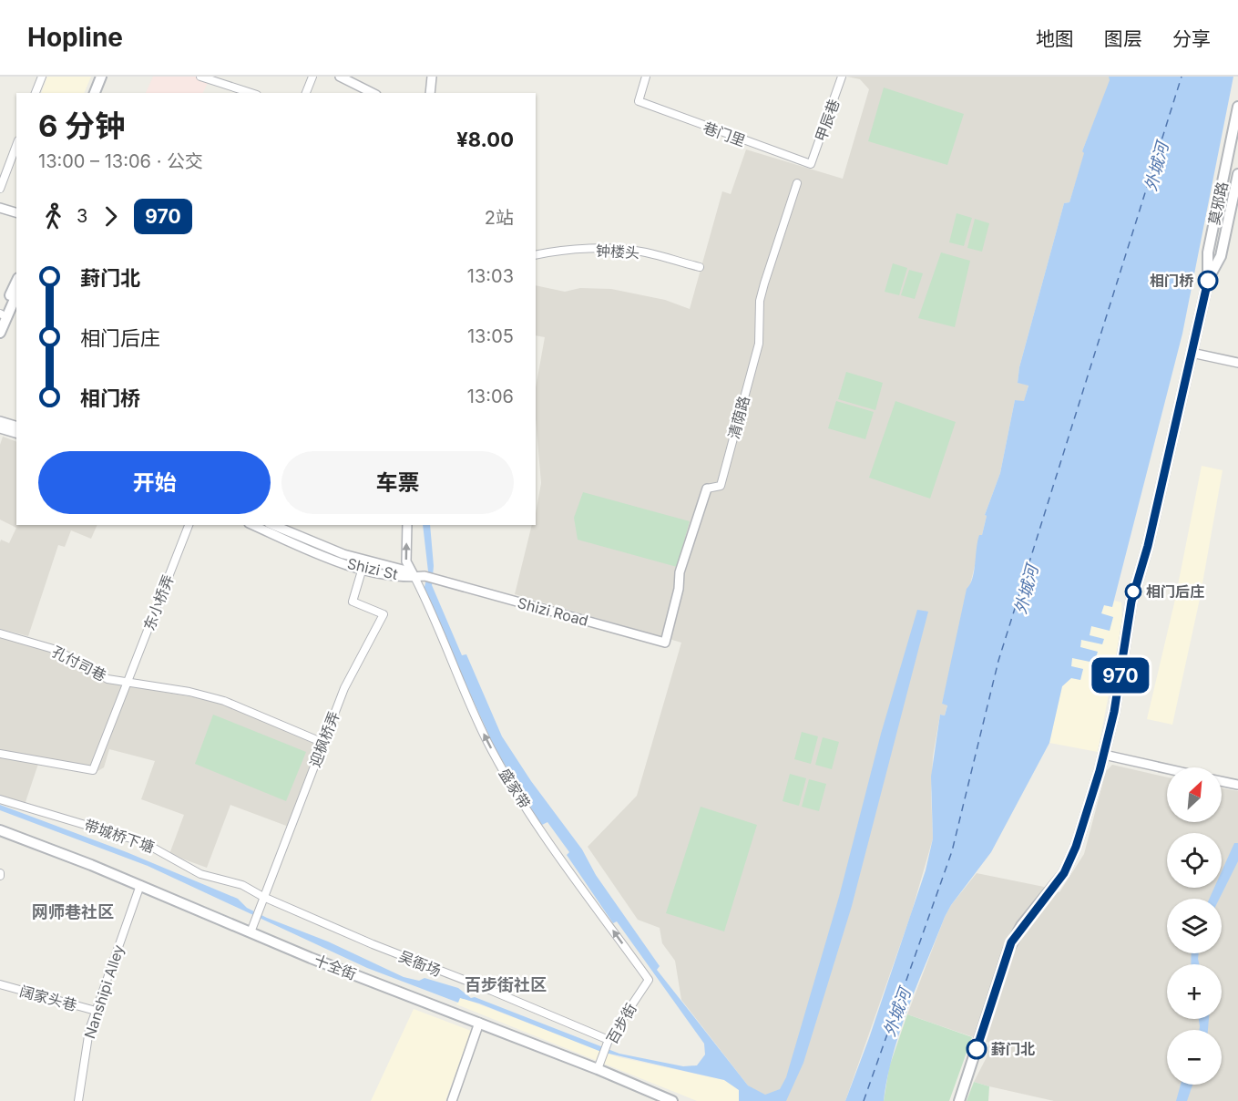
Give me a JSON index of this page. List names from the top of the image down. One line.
{"streets":{"main road":["莫邪路","十全街"],"street":["甲辰巷","巷门里","钟楼头","清荫路","Shizi St","东小桥弄","孔付司巷","迎枫桥弄","盛家带","带城桥下塘","吴衙场","Nanshipi Alley","阔家头巷","百步街"]},"crossings":[["甲辰巷","巷门里"],["清荫路","Shizi St"],["清荫路","盛家带"],["Shizi St","迎枫桥弄"],["Shizi St","盛家带"],["东小桥弄","孔付司巷"],["孔付司巷","迎枫桥弄"],["迎枫桥弄","带城桥下塘"],["迎枫桥弄","吴衙场"],["迎枫桥弄","十全街"],["盛家带","百步街"],["带城桥下塘","吴衙场"],["吴衙场","百步街"],["十全街","Nanshipi Alley"],["十全街","百步街"],["Nanshipi Alley","阔家头巷"]],"one_way":["盛家带"],"districts":["网师巷社区","百步街社区"],"water":["外城河"],"places":["相门桥","相门后庄","葑门北"],"lines":["bus line 970"],"north":"top right","page":{"header":"Hopline","nav":["地图","图层","分享"],"on_map":"970","heading":["6 分钟","13:00 – 13:06 · 公交","¥8.00"],"legs":["3","970","2站"],"list":[{"name":"葑门北","value":"13:03"},{"name":"相门后庄","value":"13:05"},{"name":"相门桥","value":"13:06"}],"buttons":["开始","车票"],"map_buttons":["+","−"]}}
